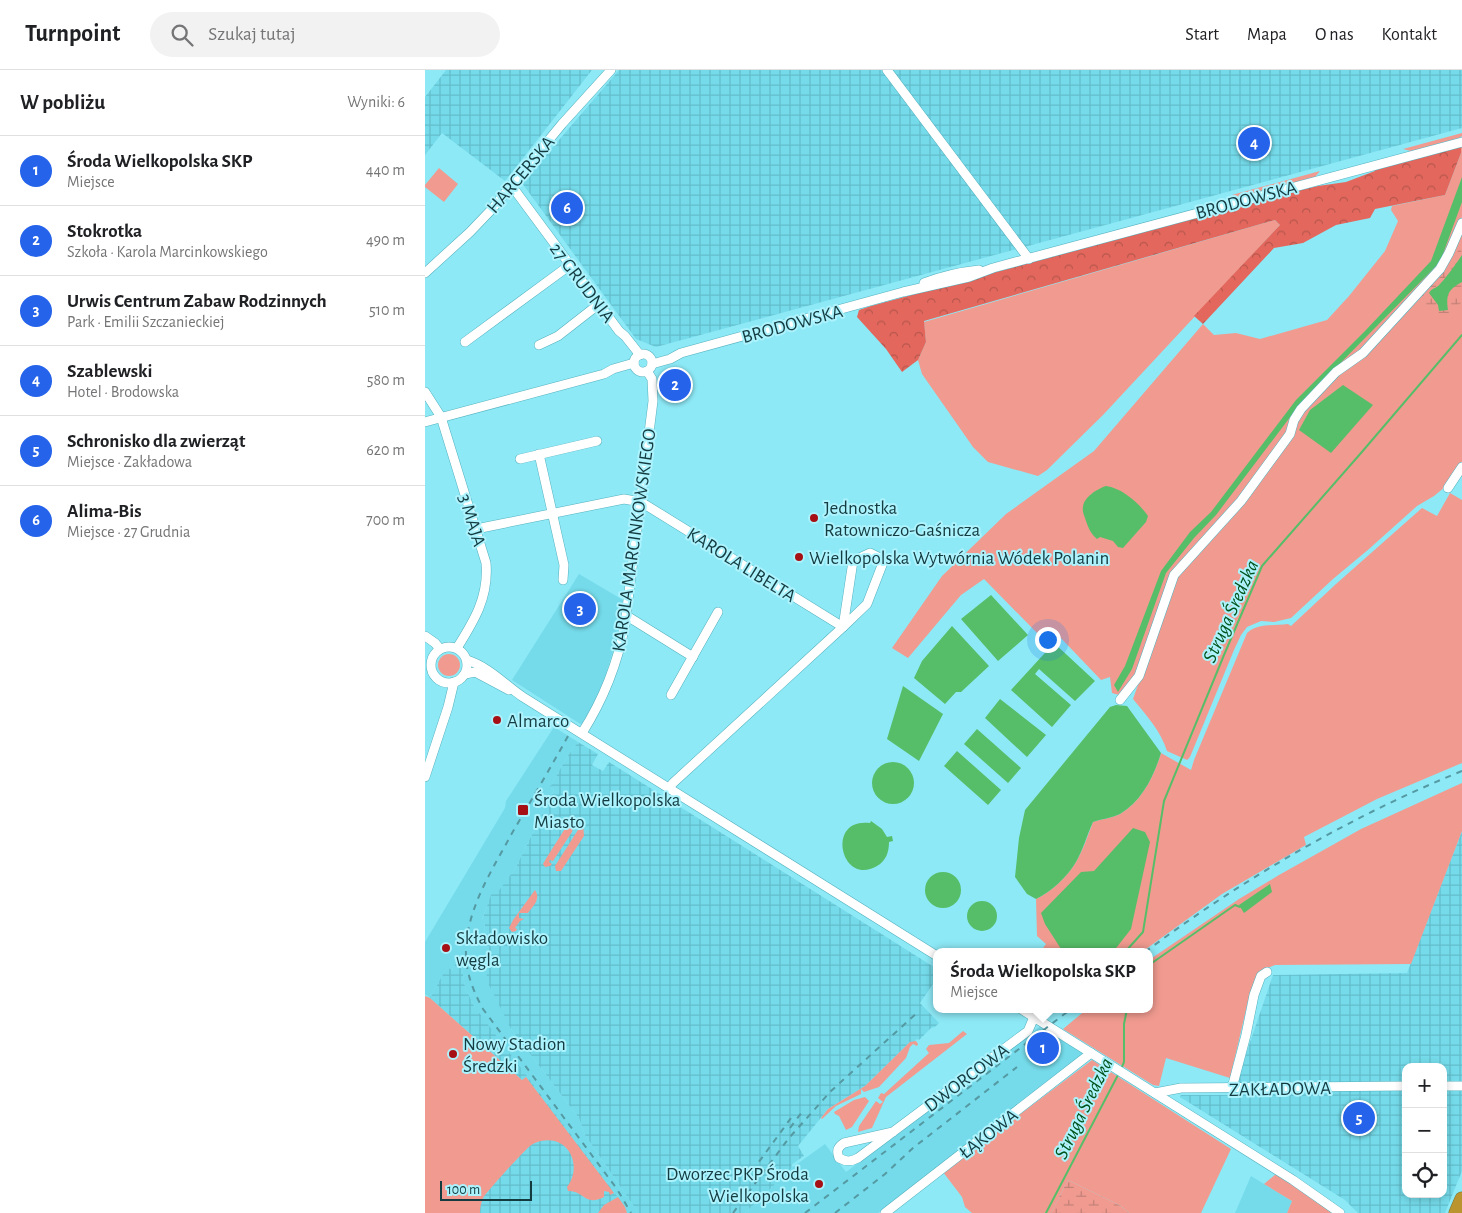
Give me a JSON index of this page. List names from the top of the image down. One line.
{"streets":{"street":["HARCERSKA","BRODOWSKA","27 GRUDNIA","3 MAJA","KAROLA MARCINKOWSKIEGO","KAROLA LIBELTA","DWORCOWA","ZAKŁADOWA","ŁĄKOWA"]},"crossings":[["HARCERSKA","27 GRUDNIA"],["BRODOWSKA","KAROLA MARCINKOWSKIEGO"],["KAROLA MARCINKOWSKIEGO","KAROLA LIBELTA"]],"water":["Struga Średzka"],"places":{"other":["Jednostka Ratowniczo-Gaśnicza","Wielkopolska Wytwórnia Wódek Polanin","Almarco","Składowisko węgla","Nowy Stadion Średzki","Dworzec PKP Środa Wielkopolska"],"transit":["Środa Wielkopolska Miasto"]},"scale_bar":"100 m","page":{"header":"Turnpoint","search":"Szukaj tutaj","nav":["Start","Mapa","O nas","Kontakt"],"heading":["W pobliżu","Wyniki: 6"],"pins":["4","6","2","3","1","5"],"list":[{"mark":"1","name":"Środa Wielkopolska SKP","note":"Miejsce","value":"440 m"},{"mark":"2","name":"Stokrotka","note":"Szkoła · Karola Marcinkowskiego","value":"490 m"},{"mark":"3","name":"Urwis Centrum Zabaw Rodzinnych","note":"Park · Emilii Szczanieckiej","value":"510 m"},{"mark":"4","name":"Szablewski","note":"Hotel · Brodowska","value":"580 m"},{"mark":"5","name":"Schronisko dla zwierząt","note":"Miejsce · Zakładowa","value":"620 m"},{"mark":"6","name":"Alima-Bis","note":"Miejsce · 27 Grudnia","value":"700 m"}],"popup":["Środa Wielkopolska SKP","Miejsce"],"map_buttons":["+","−"],"scale":"100 m"}}
